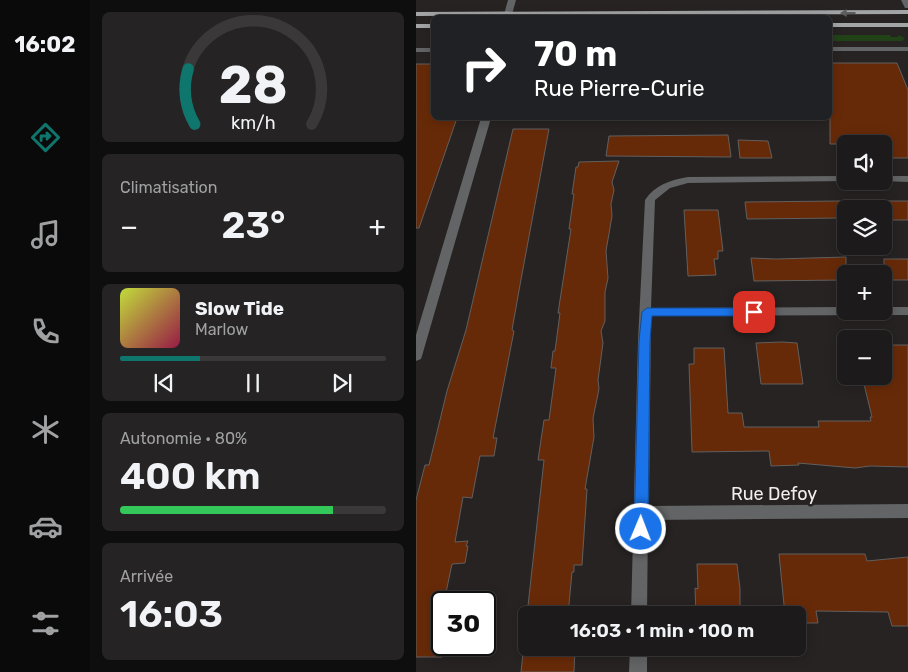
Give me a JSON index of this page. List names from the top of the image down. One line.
{"streets":{"street":["Rue Defoy"]},"page":{"tabs":"16:02","turn":["70 m","Rue Pierre-Curie"],"map_buttons":["+","−"],"tile":["Climatisation",["Autonomie · 80%","400 km"],["Arrivée","16:03"]],"heat":["−","23°","+"],"song":["Slow Tide","Marlow"],"limit":"30","trip":"16:03 · 1 min · 100 m","gauge":["28","km/h"]}}
